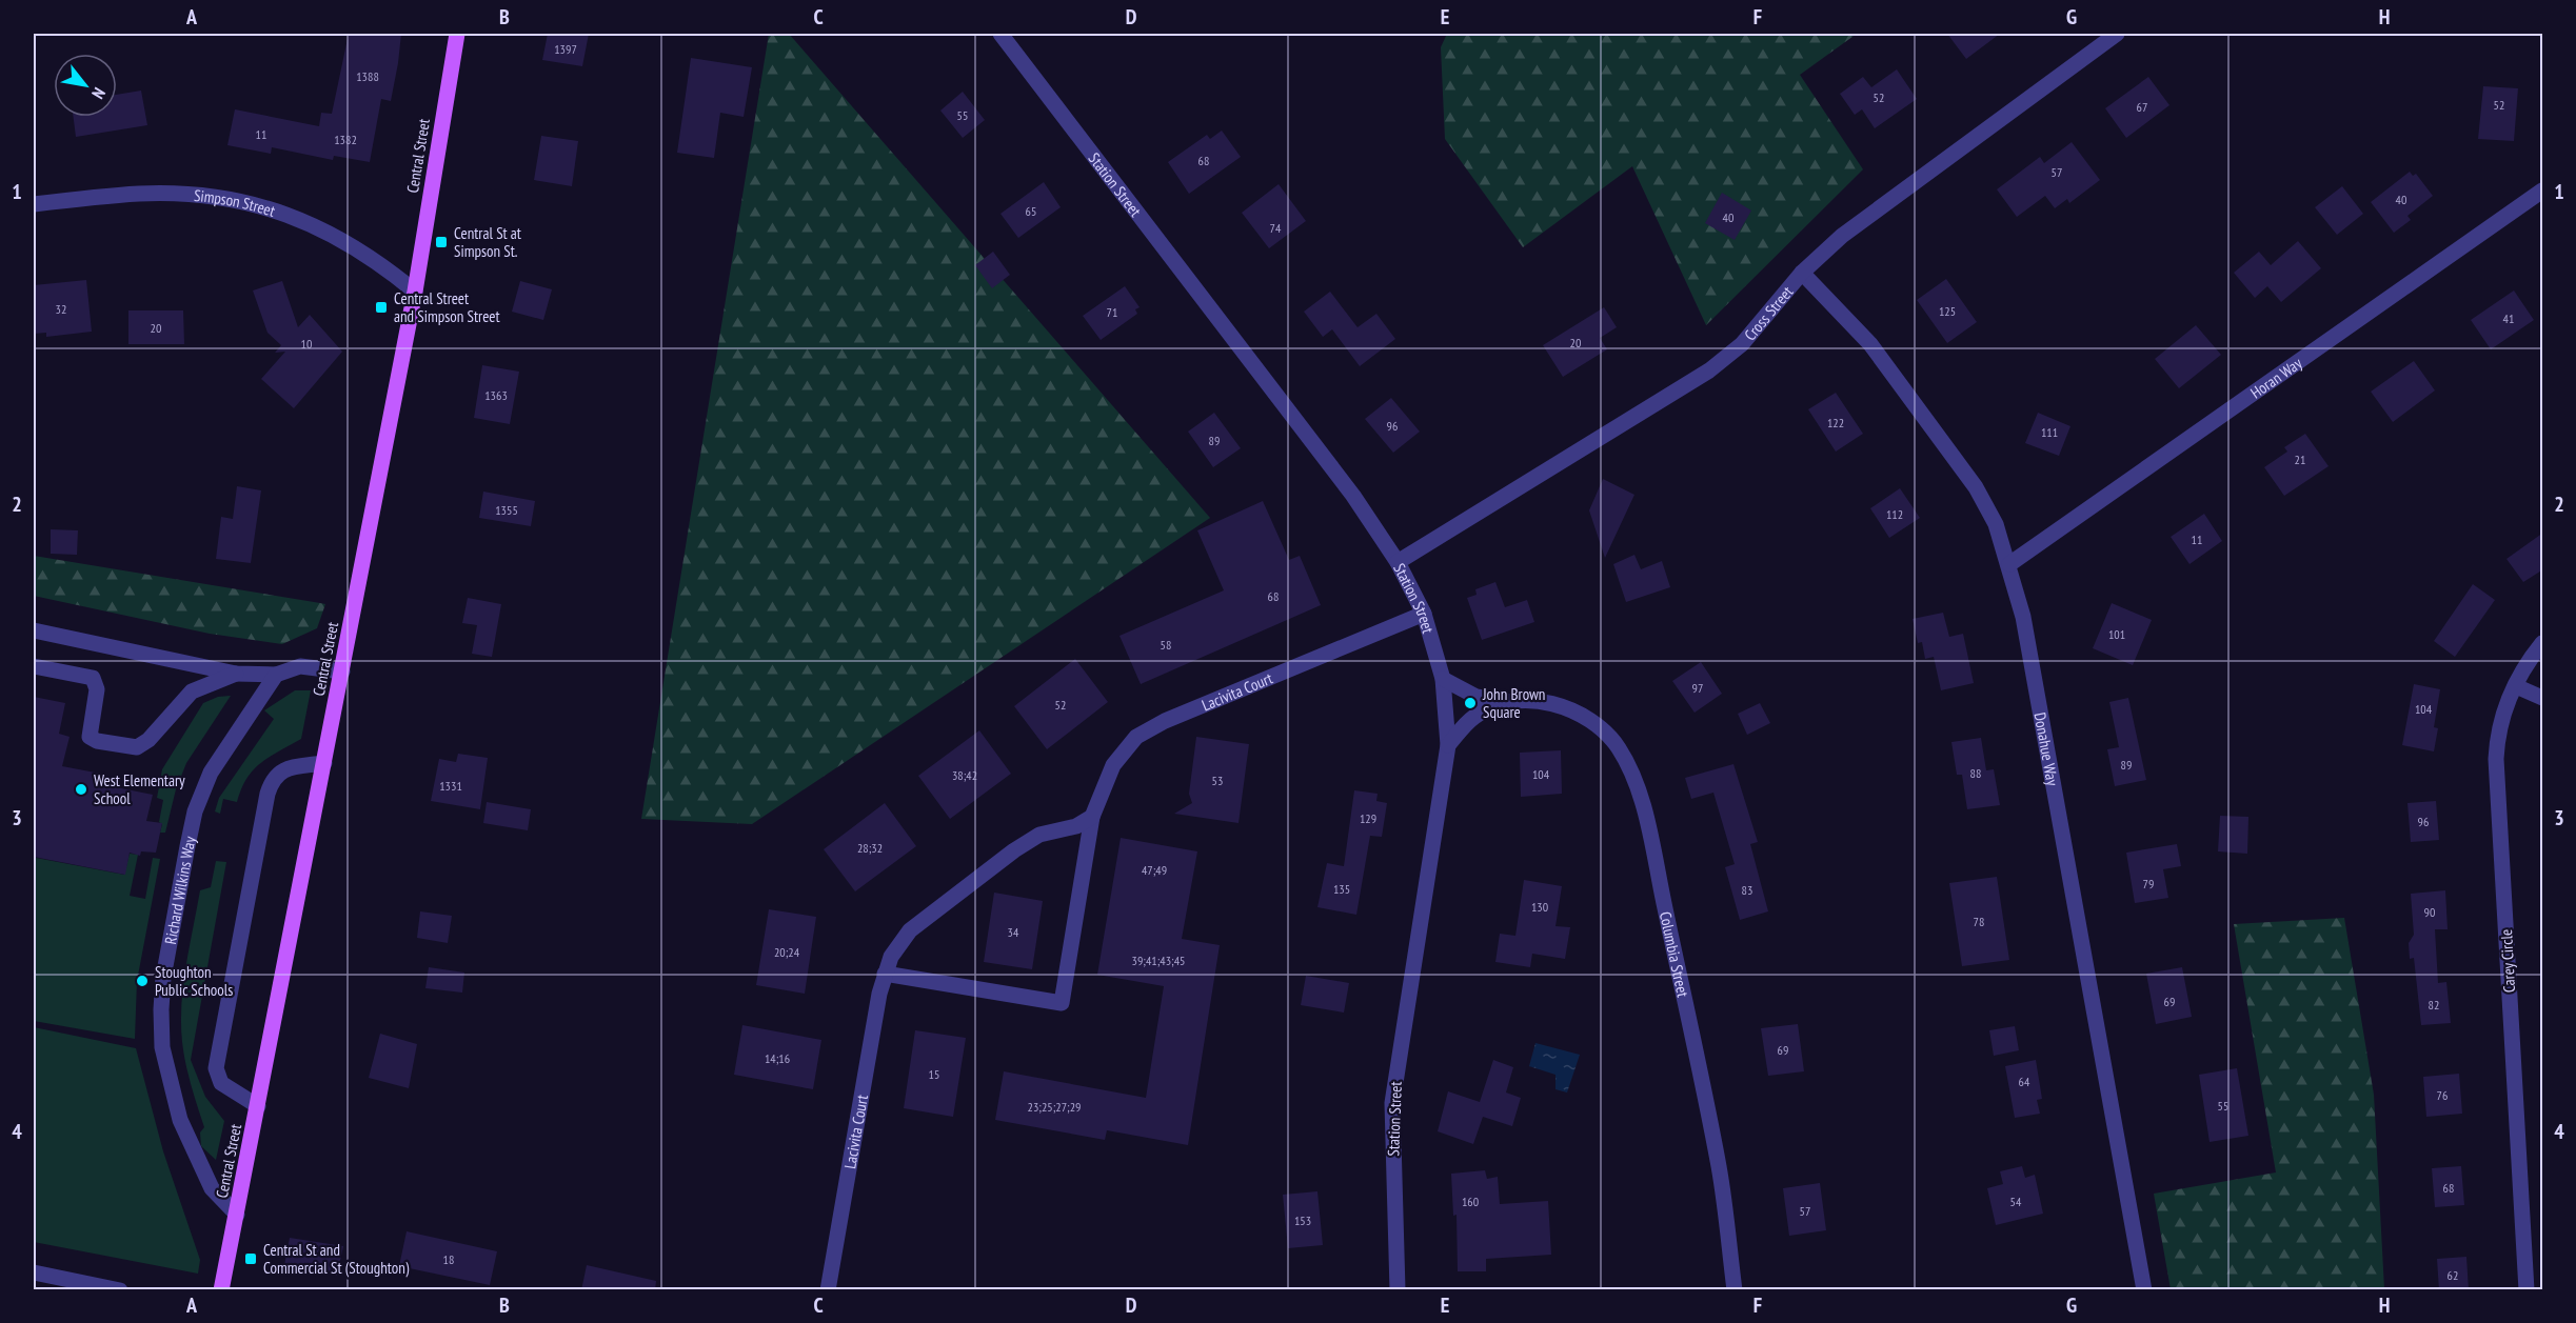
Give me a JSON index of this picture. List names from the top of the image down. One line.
{"streets":{"main road":["Central Street"],"street":["Station Street","Simpson Street","Cross Street","Horan Way","Lacivita Court","Donahue Way","Richard Wilkins Way","Columbia Street","Carey Circle"]},"crossings":[["Central Street","Simpson Street"],["Central Street","Richard Wilkins Way"],["Station Street","Cross Street"],["Station Street","Lacivita Court"],["Station Street","Columbia Street"],["Cross Street","Donahue Way"],["Horan Way","Donahue Way"]],"places":{"transit":["Central St at Simpson St.","Central Street and Simpson Street","Central St and Commercial St (Stoughton)"],"other":["John Brown Square","West Elementary School","Stoughton Public Schools"]},"house_numbers":["1397","1388","52","52","67","55","11","1382","68","57","40","65","40","74","32","125","71","41","20","20","10","1363","122","96","111","89","21","1355","112","11","68","101","58","97","52","104","89","88","104","38;42","53","1331","129","96","28;32","47;49","79","135","83","130","90","78","34","20;24","39;41;43;45","69","82","69","14;16","15","64","76","55","23;25;27;29","68","160","54","57","153","18","62"],"north":"bottom right","grid":{"columns":["A","B","C","D","E","F","G","H"],"rows":["1","2","3","4"]}}
